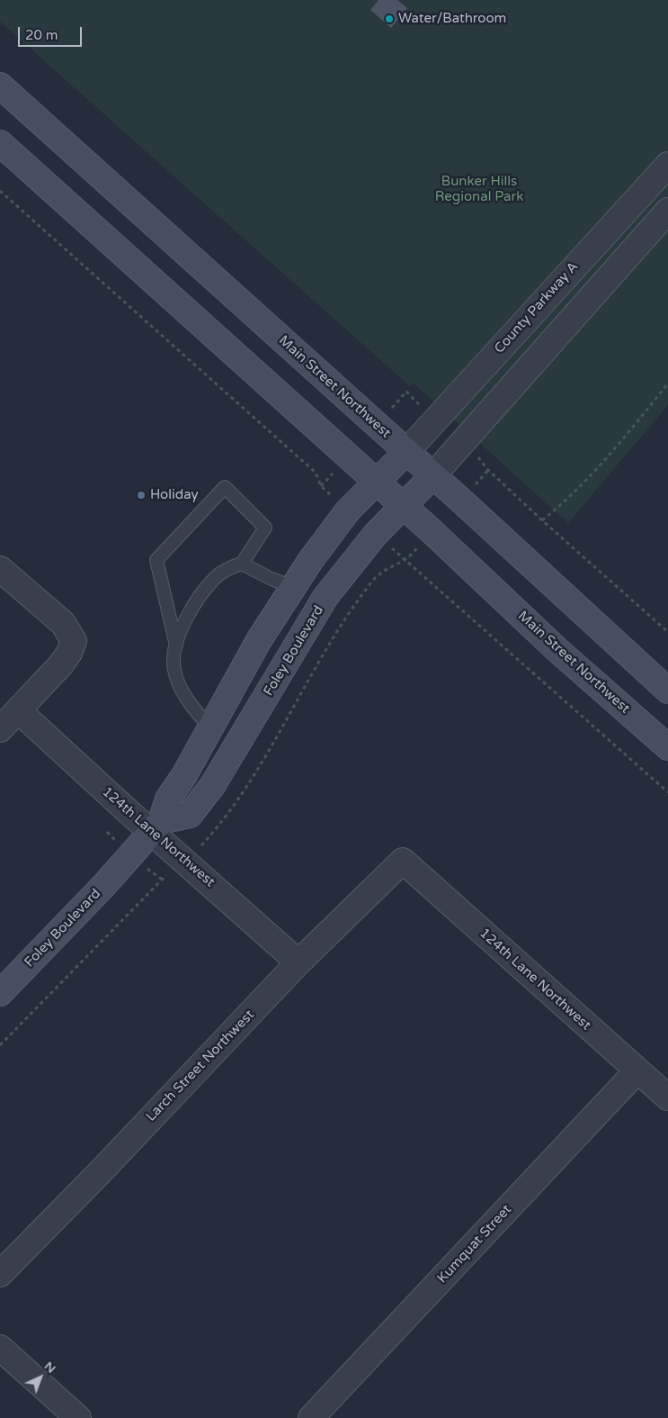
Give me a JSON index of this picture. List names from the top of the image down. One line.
{"streets":{"main road":["Main Street Northwest","Foley Boulevard"],"street":["County Parkway A","124th Lane Northwest","Larch Street Northwest","Kumquat Street"]},"crossings":[["County Parkway A","Main Street Northwest"],["County Parkway A","Foley Boulevard"],["Main Street Northwest","Foley Boulevard"],["Foley Boulevard","124th Lane Northwest"],["124th Lane Northwest","Larch Street Northwest"],["124th Lane Northwest","Kumquat Street"]],"parks":["Bunker Hills Regional Park"],"places":["Water/Bathroom","Holiday"],"scale_bar":"20 m","north":"top right"}
